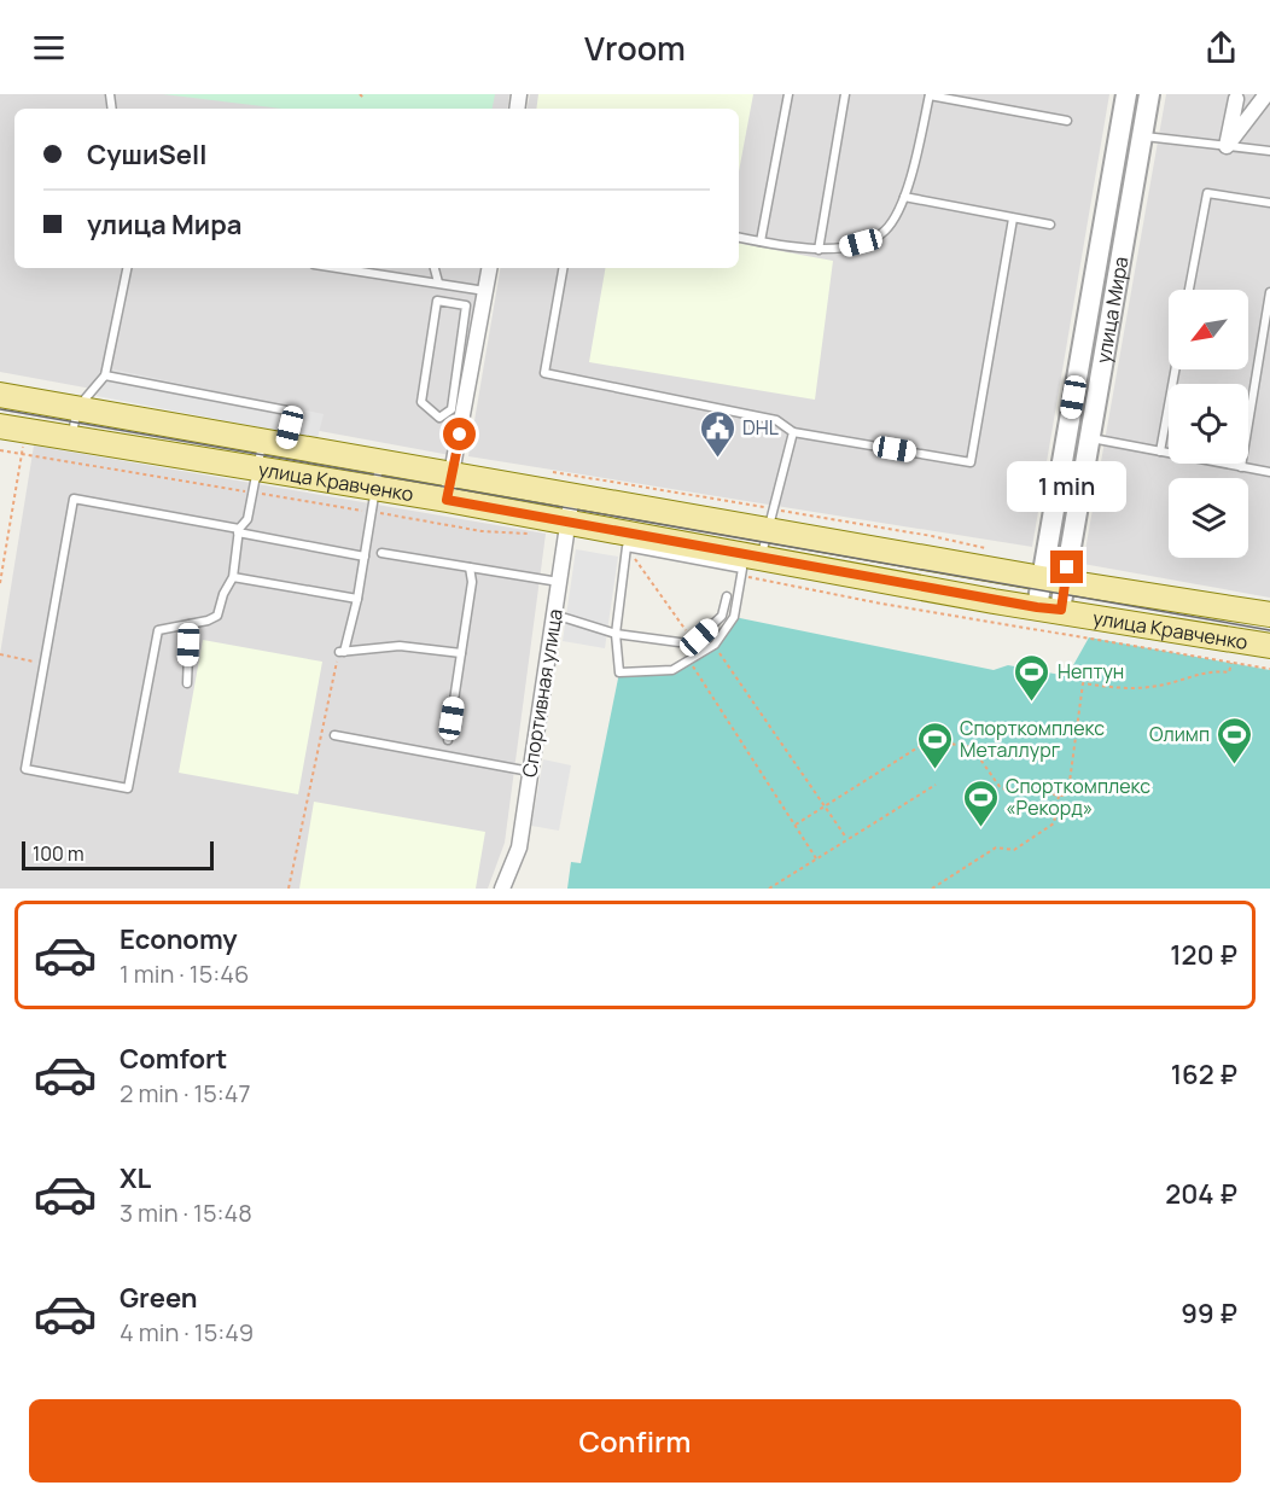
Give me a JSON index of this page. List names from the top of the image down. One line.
{"streets":{"main road":["улица Кравченко"],"street":["улица Мира","Спортивная улица"]},"crossings":[["улица Мира","улица Кравченко"],["улица Кравченко","Спортивная улица"]],"places":{"public building":["DHL"],"sports":["Нептун","Олимп","Спорткомплекс Металлург","Спорткомплекс «Рекорд»"]},"scale_bar":"100 m","north":"bottom left","page":{"header":"Vroom","banner":["СушиSell","улица Мира"],"bubble":"1 min","scale":"100 m","list":[{"name":"Economy","note":"1 min · 15:46","value":"120 ₽"},{"name":"Comfort","note":"2 min · 15:47","value":"162 ₽"},{"name":"XL","note":"3 min · 15:48","value":"204 ₽"},{"name":"Green","note":"4 min · 15:49","value":"99 ₽"}],"buttons":"Confirm"}}
